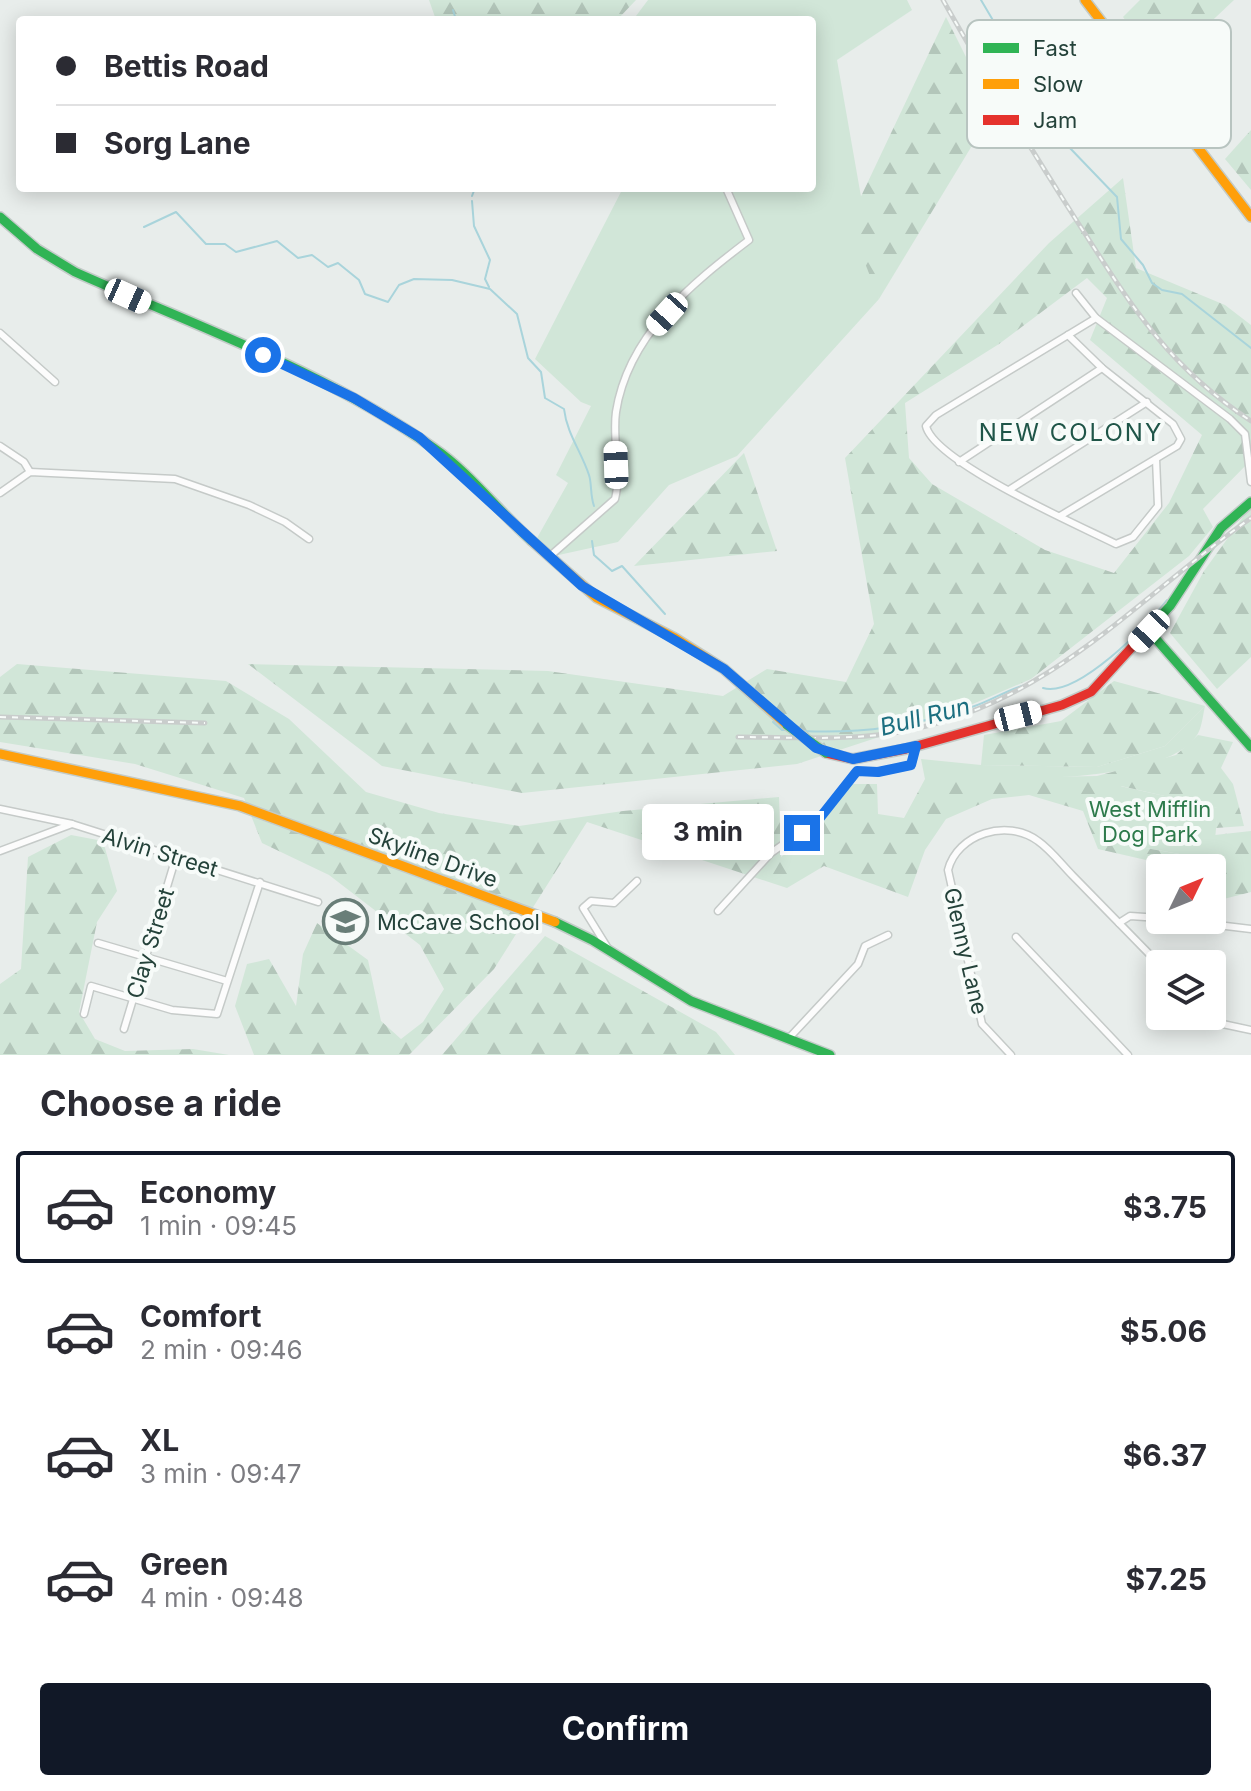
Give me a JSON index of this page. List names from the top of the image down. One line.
{"streets":{"street":["Alvin Street","Skyline Drive","Clay Street","Glenny Lane"]},"crossings":[["Alvin Street","Clay Street"]],"districts":["NEW COLONY"],"water":["Bull Run"],"parks":["West Mifflin Dog Park"],"places":{"school or university":["McCave School"]},"legend":["Fast","Slow","Jam"],"north":"top right","page":{"banner":["Bettis Road","Sorg Lane"],"bubble":"3 min","heading":"Choose a ride","list":[{"name":"Economy","note":"1 min · 09:45","value":"$3.75"},{"name":"Comfort","note":"2 min · 09:46","value":"$5.06"},{"name":"XL","note":"3 min · 09:47","value":"$6.37"},{"name":"Green","note":"4 min · 09:48","value":"$7.25"}],"buttons":"Confirm"}}
